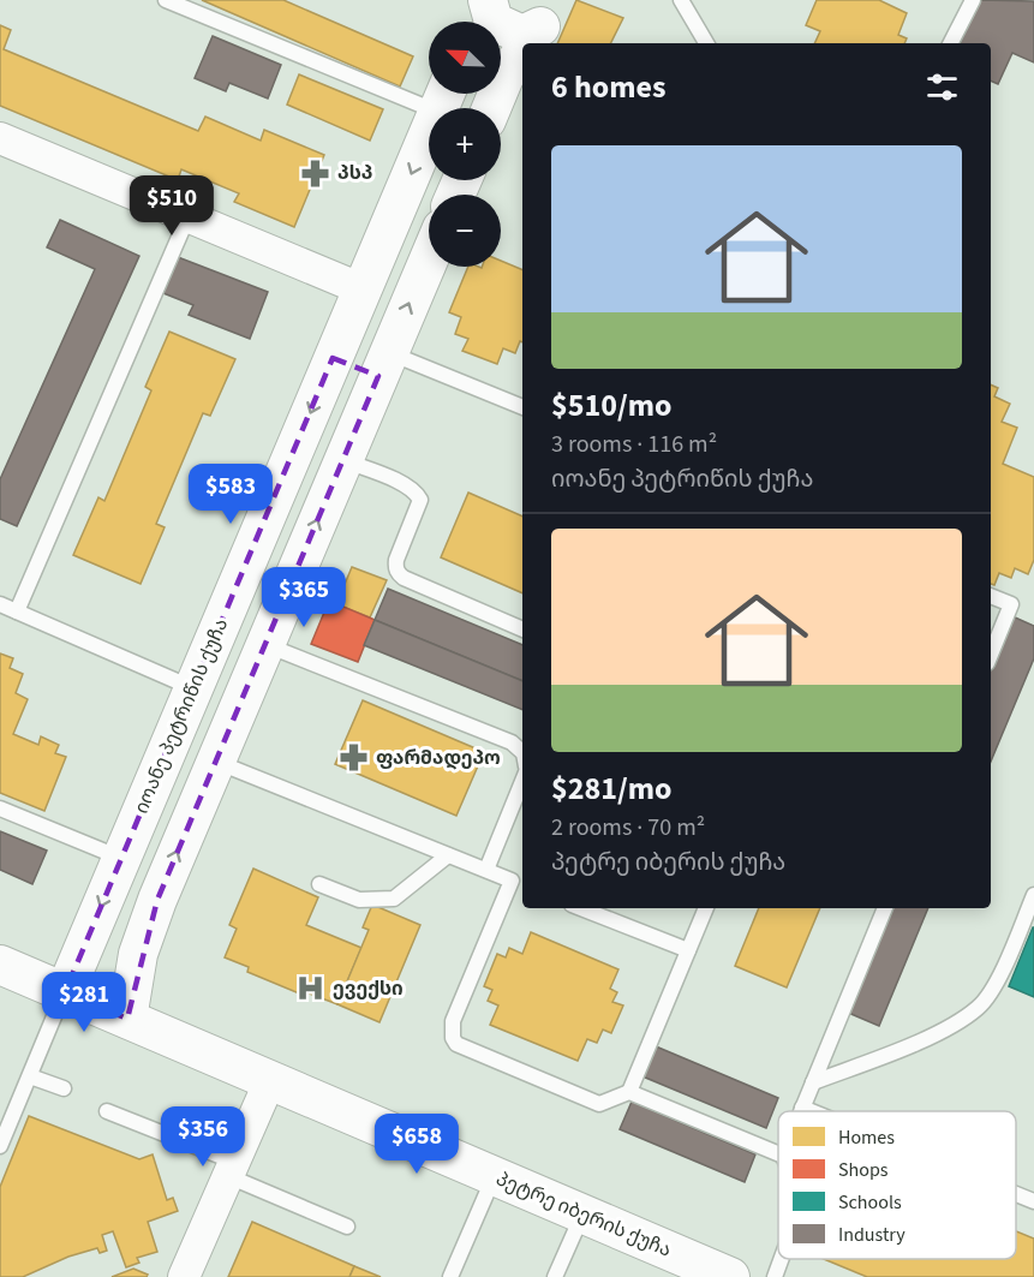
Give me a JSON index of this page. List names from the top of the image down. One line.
{"streets":{"street":["იოანე პეტრიწის ქუჩა","პეტრე იბერის ქუჩა"]},"crossings":[["იოანე პეტრიწის ქუჩა","პეტრე იბერის ქუჩა"]],"places":{"pharmacy":["პსპ","ფარმადეპო"],"hospital":["ევექსი"]},"legend":["Homes","Shops","Schools","Industry"],"north":"top left","page":{"map_buttons":["+","−"],"heading":"6 homes","list":[{"name":"$510/mo","note":"3 rooms · 116 m² · იოანე პეტრიწის ქუჩა"},{"name":"$281/mo","note":"2 rooms · 70 m² · პეტრე იბერის ქუჩა"}],"price":["$510","$583","$365","$281","$356","$658"]}}
